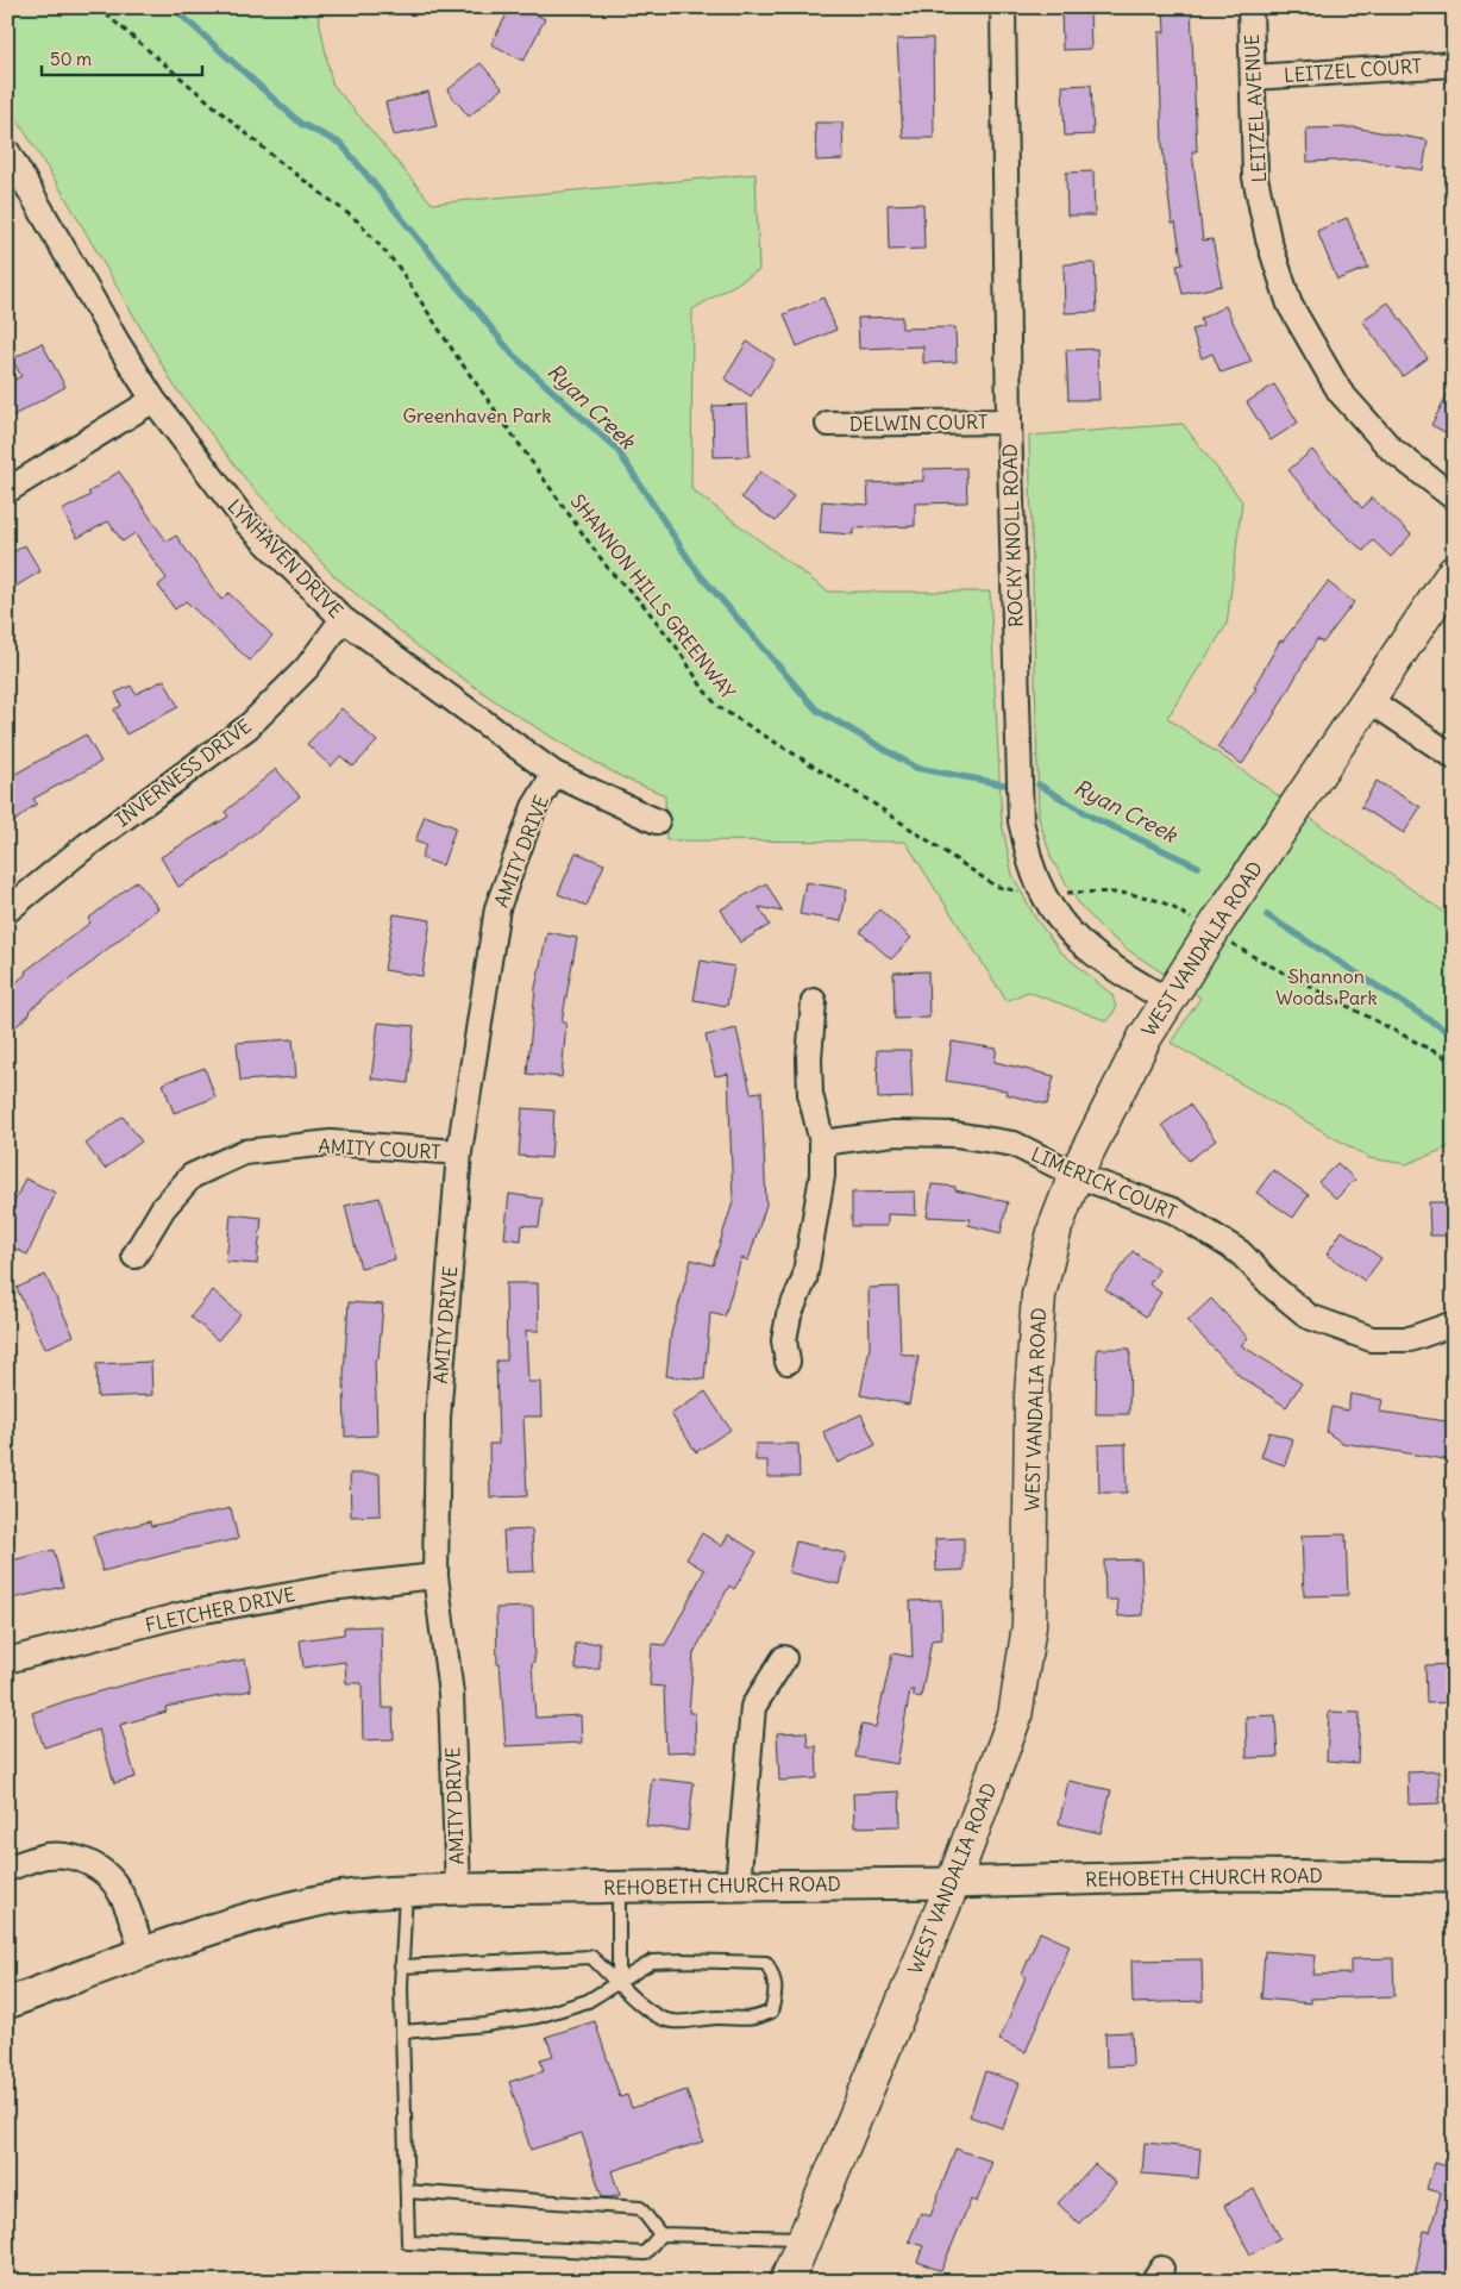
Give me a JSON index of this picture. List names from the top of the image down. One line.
{"streets":{"main road":["WEST VANDALIA ROAD"],"street":["LEITZEL COURT","LEITZEL AVENUE","DELWIN COURT","ROCKY KNOLL ROAD","LYNHAVEN DRIVE","INVERNESS DRIVE","AMITY DRIVE","AMITY COURT","LIMERICK COURT","FLETCHER DRIVE","REHOBETH CHURCH ROAD"],"path":["SHANNON HILLS GREENWAY"]},"crossings":[["LEITZEL COURT","LEITZEL AVENUE"],["DELWIN COURT","ROCKY KNOLL ROAD"],["ROCKY KNOLL ROAD","SHANNON HILLS GREENWAY"],["ROCKY KNOLL ROAD","WEST VANDALIA ROAD"],["LYNHAVEN DRIVE","INVERNESS DRIVE"],["LYNHAVEN DRIVE","AMITY DRIVE"],["SHANNON HILLS GREENWAY","WEST VANDALIA ROAD"],["AMITY DRIVE","AMITY COURT"],["AMITY DRIVE","FLETCHER DRIVE"],["AMITY DRIVE","REHOBETH CHURCH ROAD"],["WEST VANDALIA ROAD","LIMERICK COURT"],["WEST VANDALIA ROAD","REHOBETH CHURCH ROAD"]],"water":["Ryan Creek"],"parks":["Greenhaven Park","Shannon Woods Park"],"scale_bar":"50 m"}
